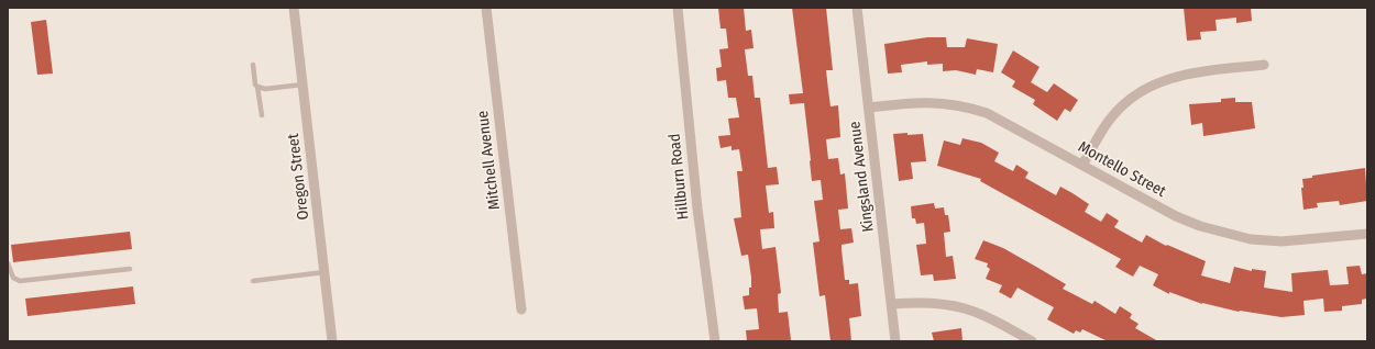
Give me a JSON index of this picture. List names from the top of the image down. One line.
{"streets":{"street":["Mitchell Avenue","Montello Street","Oregon Street","Hillburn Road","Kingsland Avenue"]},"crossings":[["Montello Street","Kingsland Avenue"]]}
